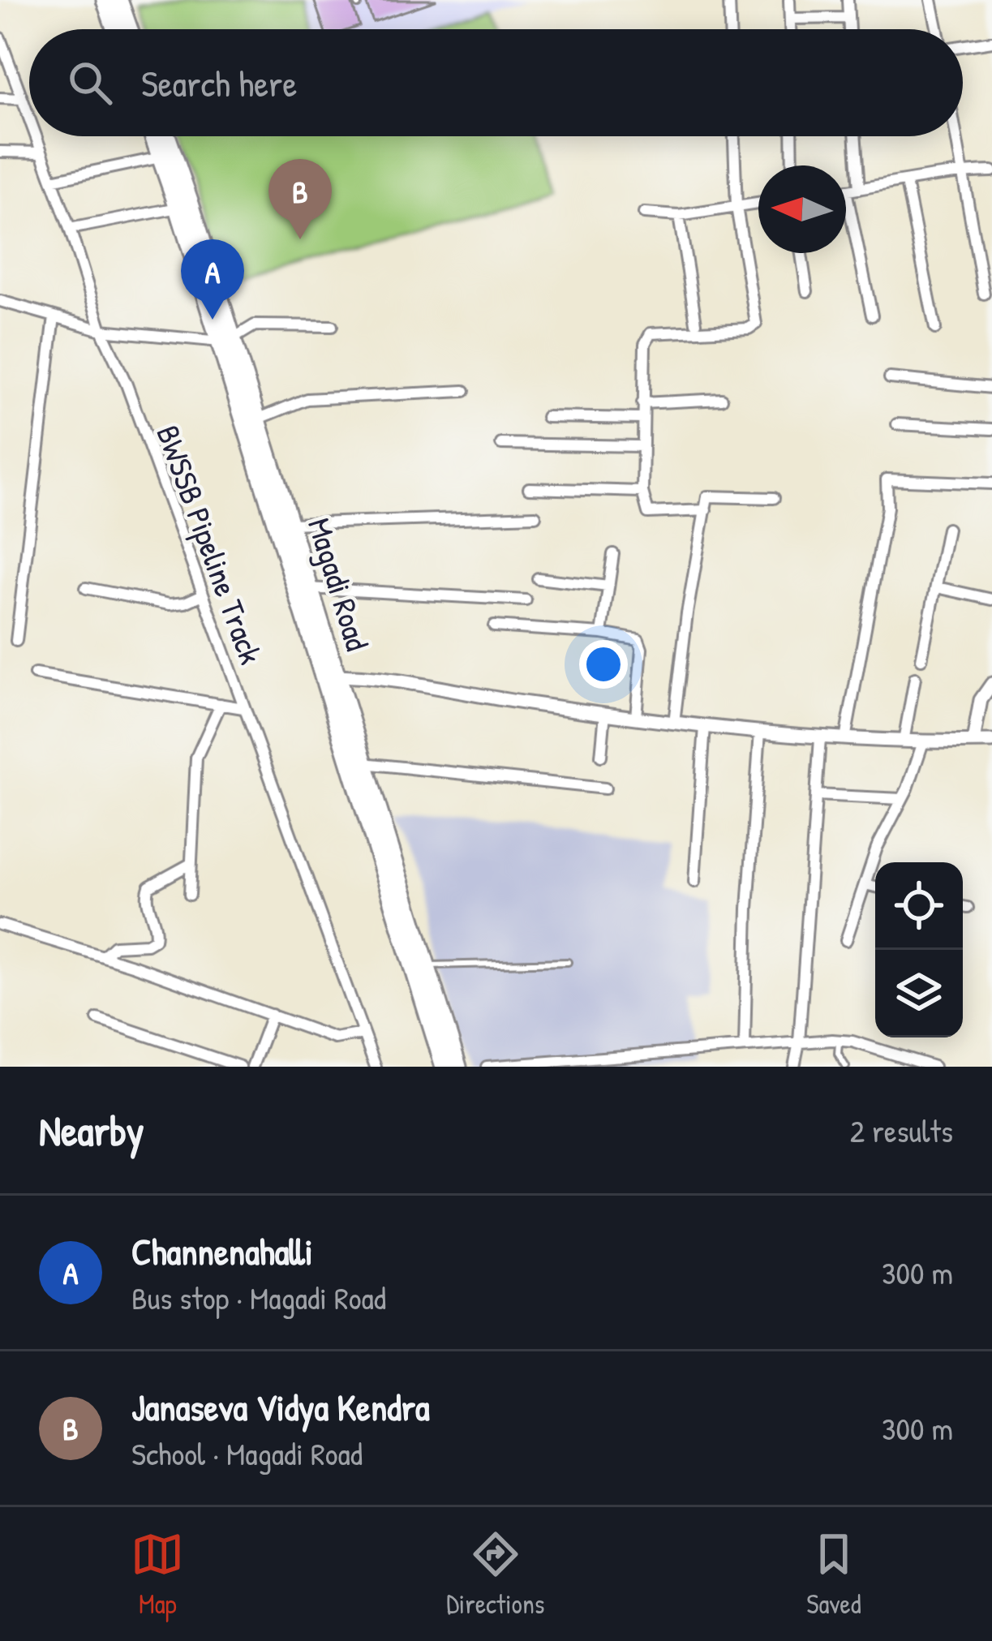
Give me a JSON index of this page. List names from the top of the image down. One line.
{"streets":{"main road":["Magadi Road"],"street":["BWSSB Pipeline Track"]},"north":"left","page":{"search":"Search here","pins":["B","A"],"heading":["Nearby","2 results"],"list":[{"mark":"A","name":"Channenahalli","note":"Bus stop · Magadi Road","value":"300 m"},{"mark":"B","name":"Janaseva Vidya Kendra","note":"School · Magadi Road","value":"300 m"}],"nav":["Map","Directions","Saved"]}}
